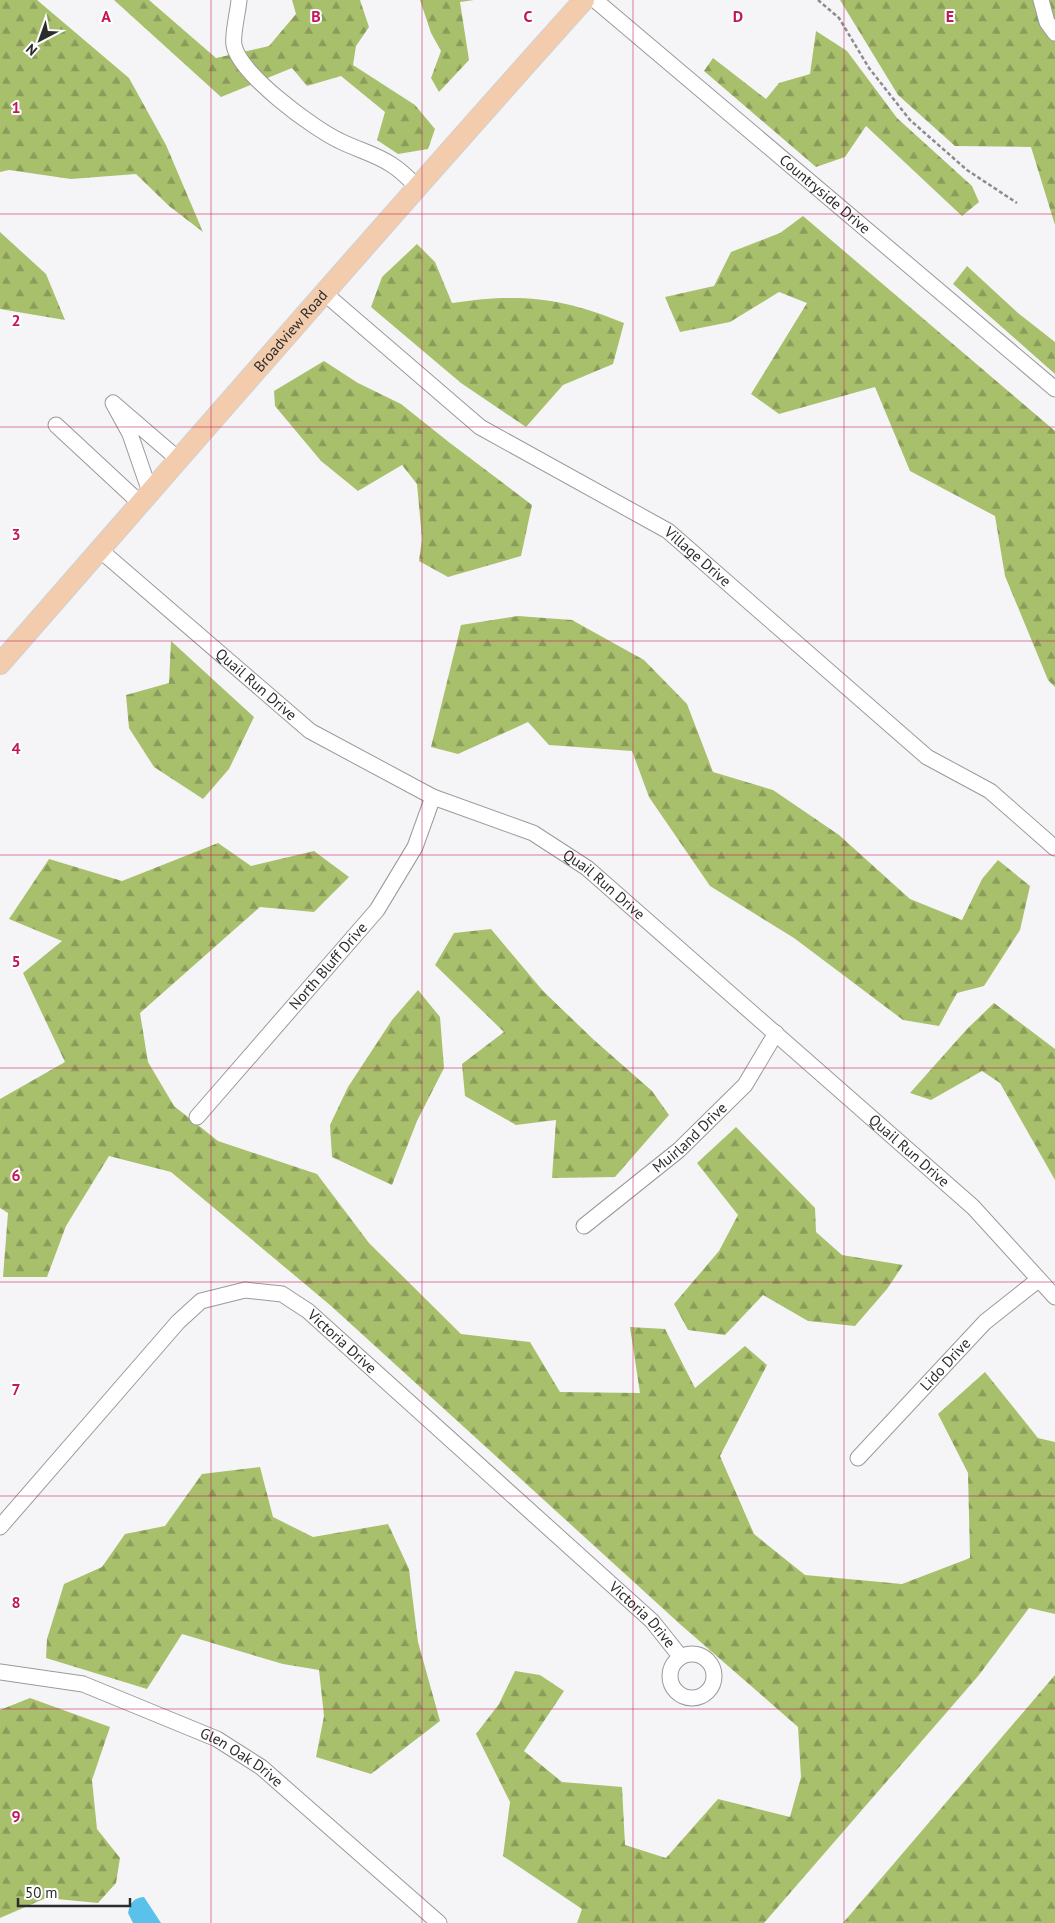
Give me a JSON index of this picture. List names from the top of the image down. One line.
{"streets":{"main road":["Broadview Road"],"street":["Countryside Drive","Village Drive","Quail Run Drive","North Bluff Drive","Muirland Drive","Victoria Drive","Lido Drive","Glen Oak Drive"]},"crossings":[["Broadview Road","Village Drive"],["Broadview Road","Quail Run Drive"],["Quail Run Drive","North Bluff Drive"],["Quail Run Drive","Muirland Drive"],["Quail Run Drive","Lido Drive"]],"scale_bar":"50 m","north":"bottom left","grid":{"columns":["A","B","C","D","E"],"rows":["1","2","3","4","5","6","7","8","9"]}}
